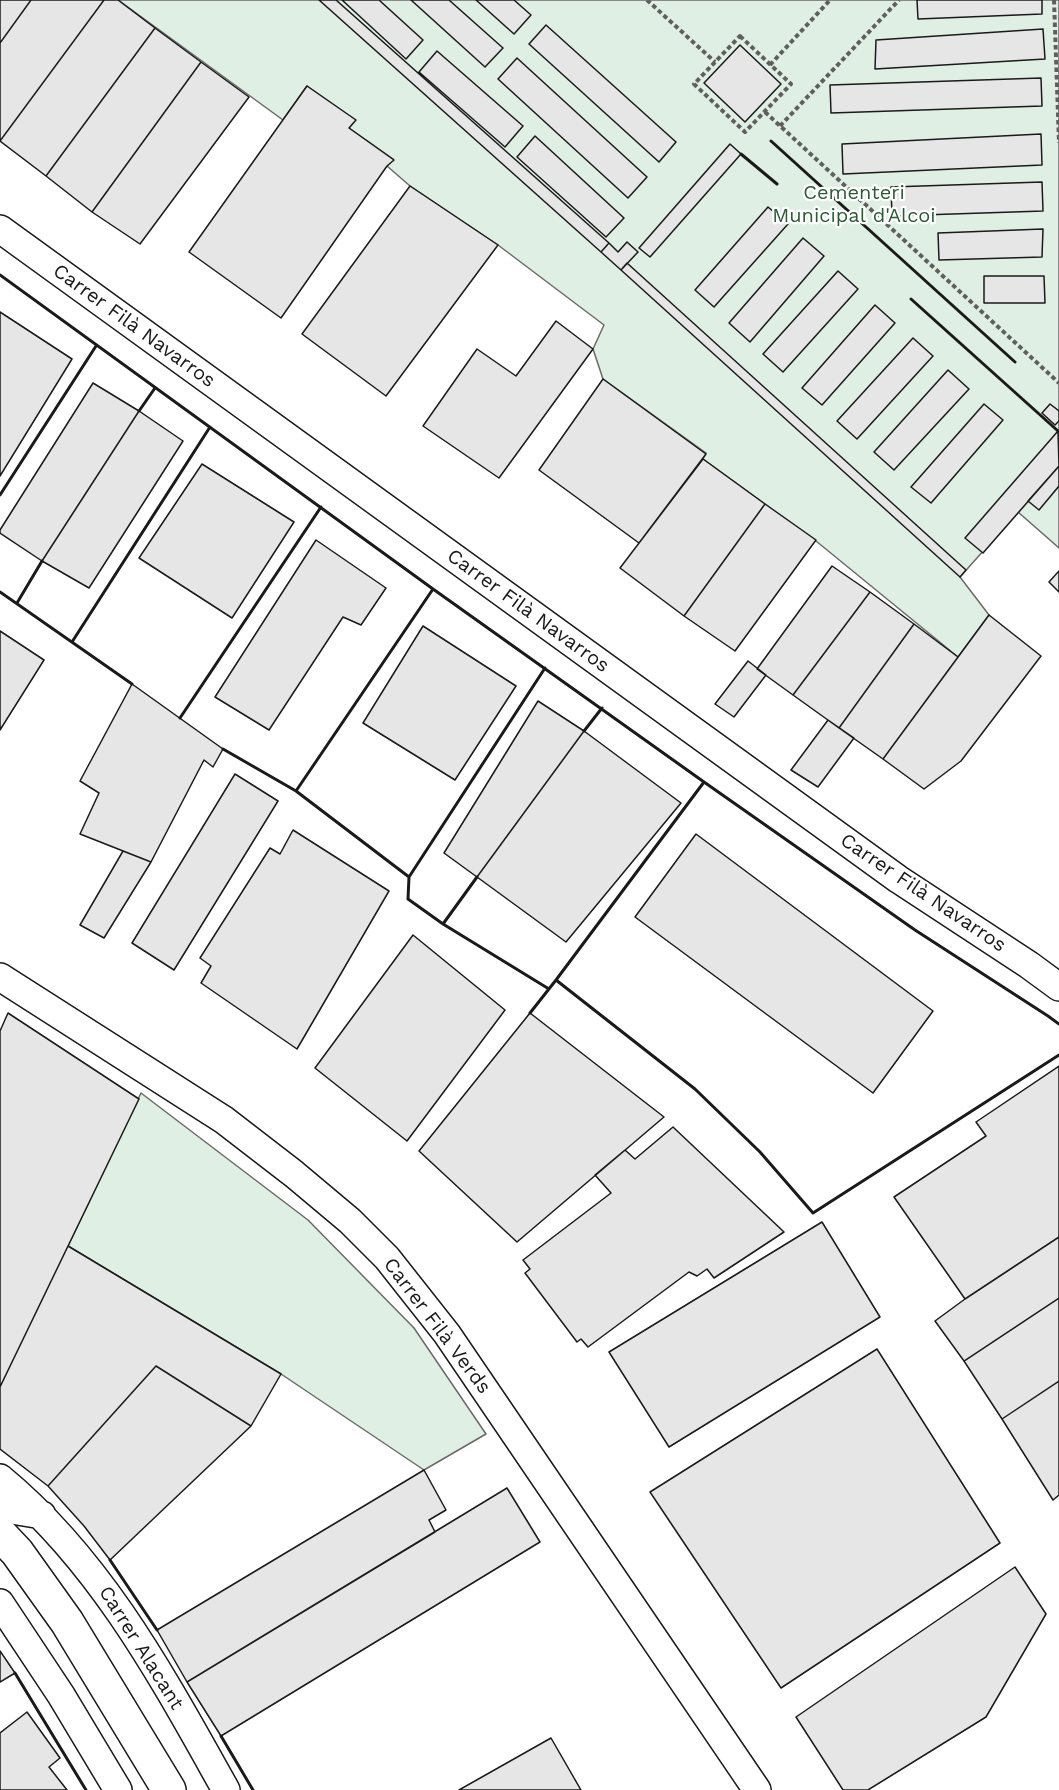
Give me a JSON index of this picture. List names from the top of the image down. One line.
{"streets":{"street":["Carrer Filà Navarros","Carrer Filà Verds","Carrer Alacant"]},"parks":["Cementeri Municipal d'Alcoi"]}
